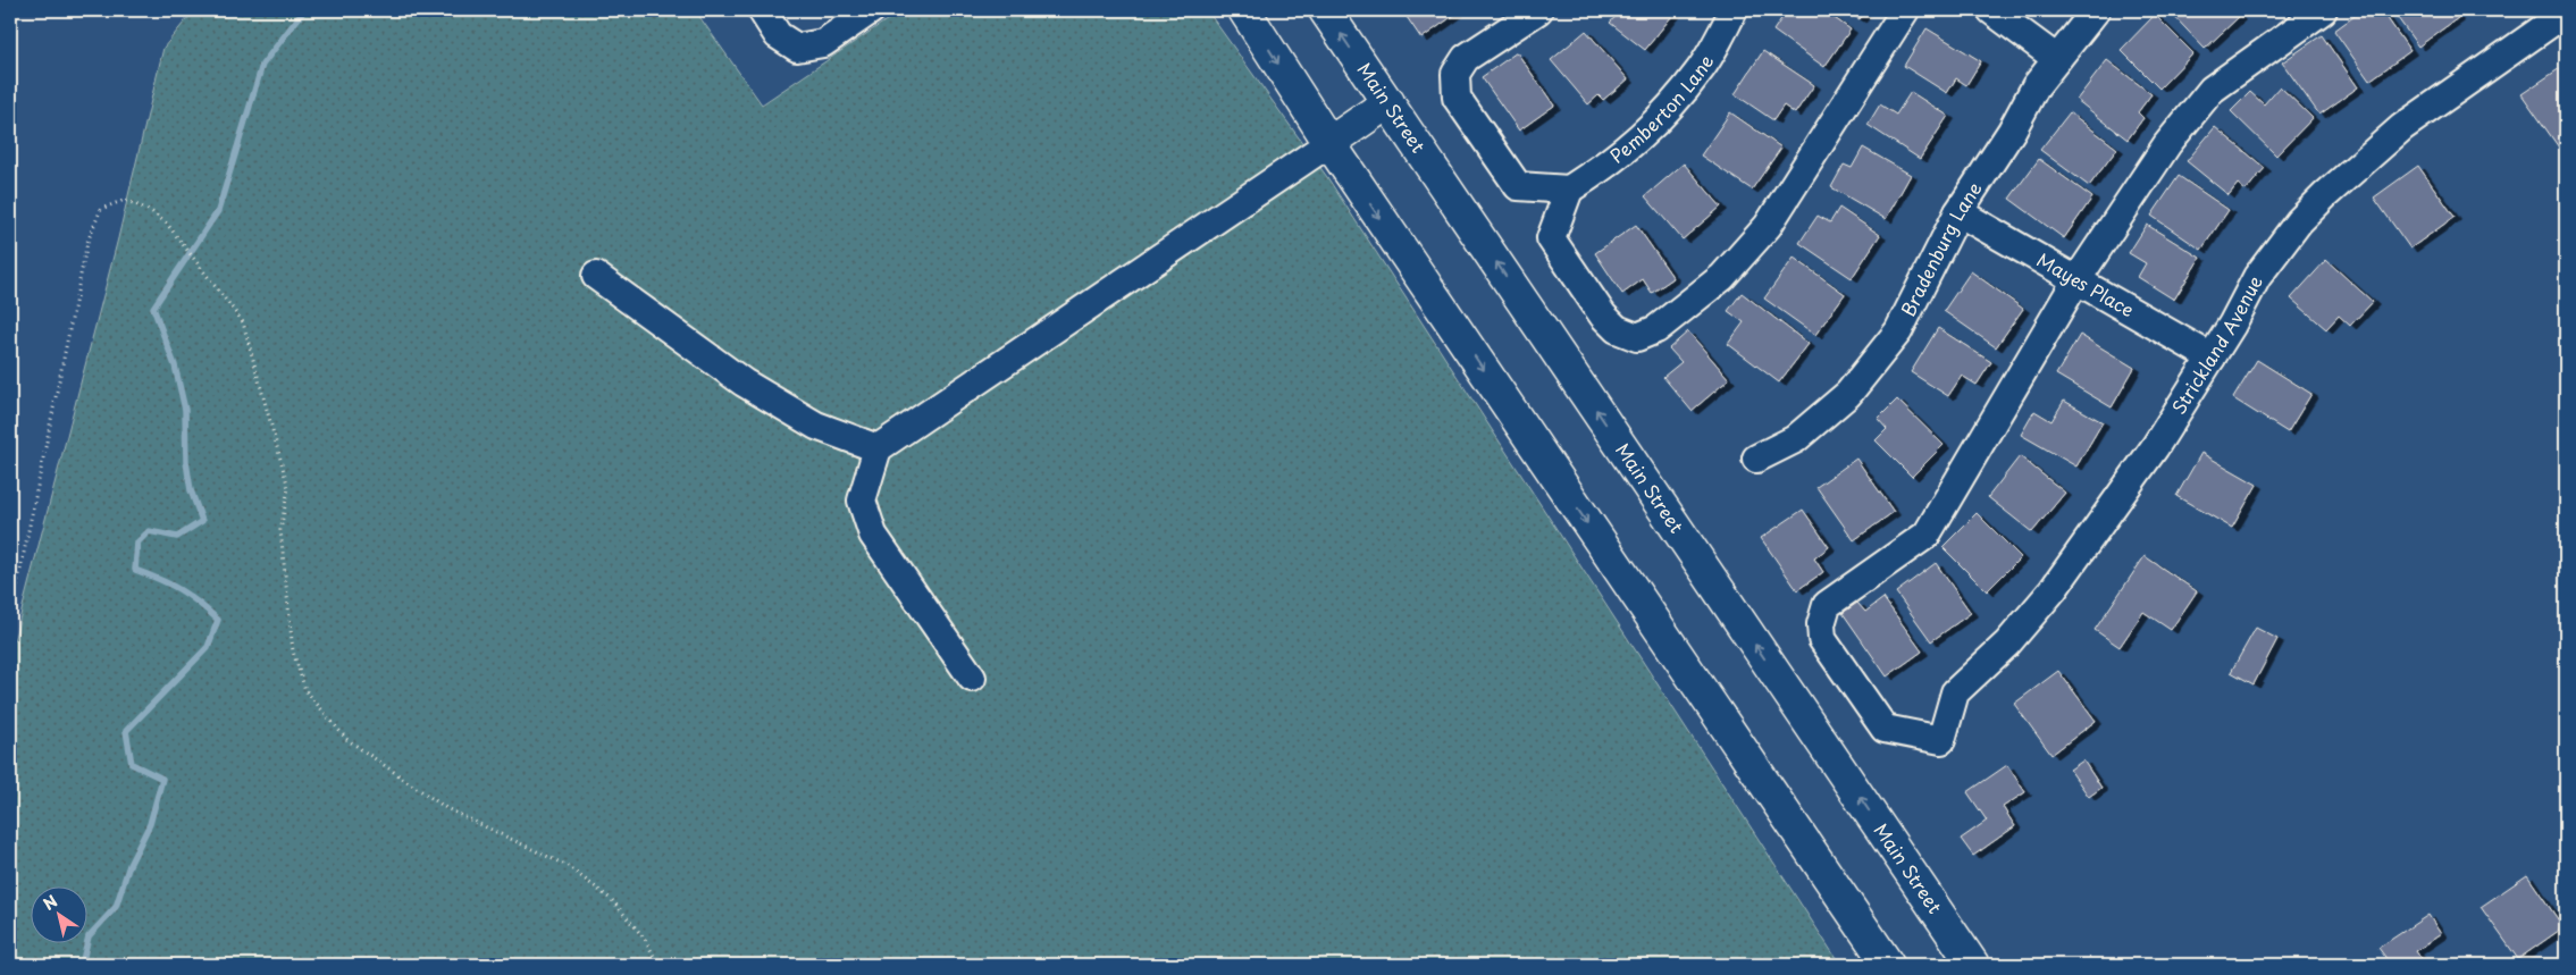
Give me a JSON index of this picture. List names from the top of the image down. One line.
{"streets":{"main road":["Main Street"],"street":["Pemberton Lane","Bradenburg Lane","Mayes Place","Strickland Avenue"]},"crossings":[["Bradenburg Lane","Mayes Place"],["Mayes Place","Strickland Avenue"]],"north":"top left"}
